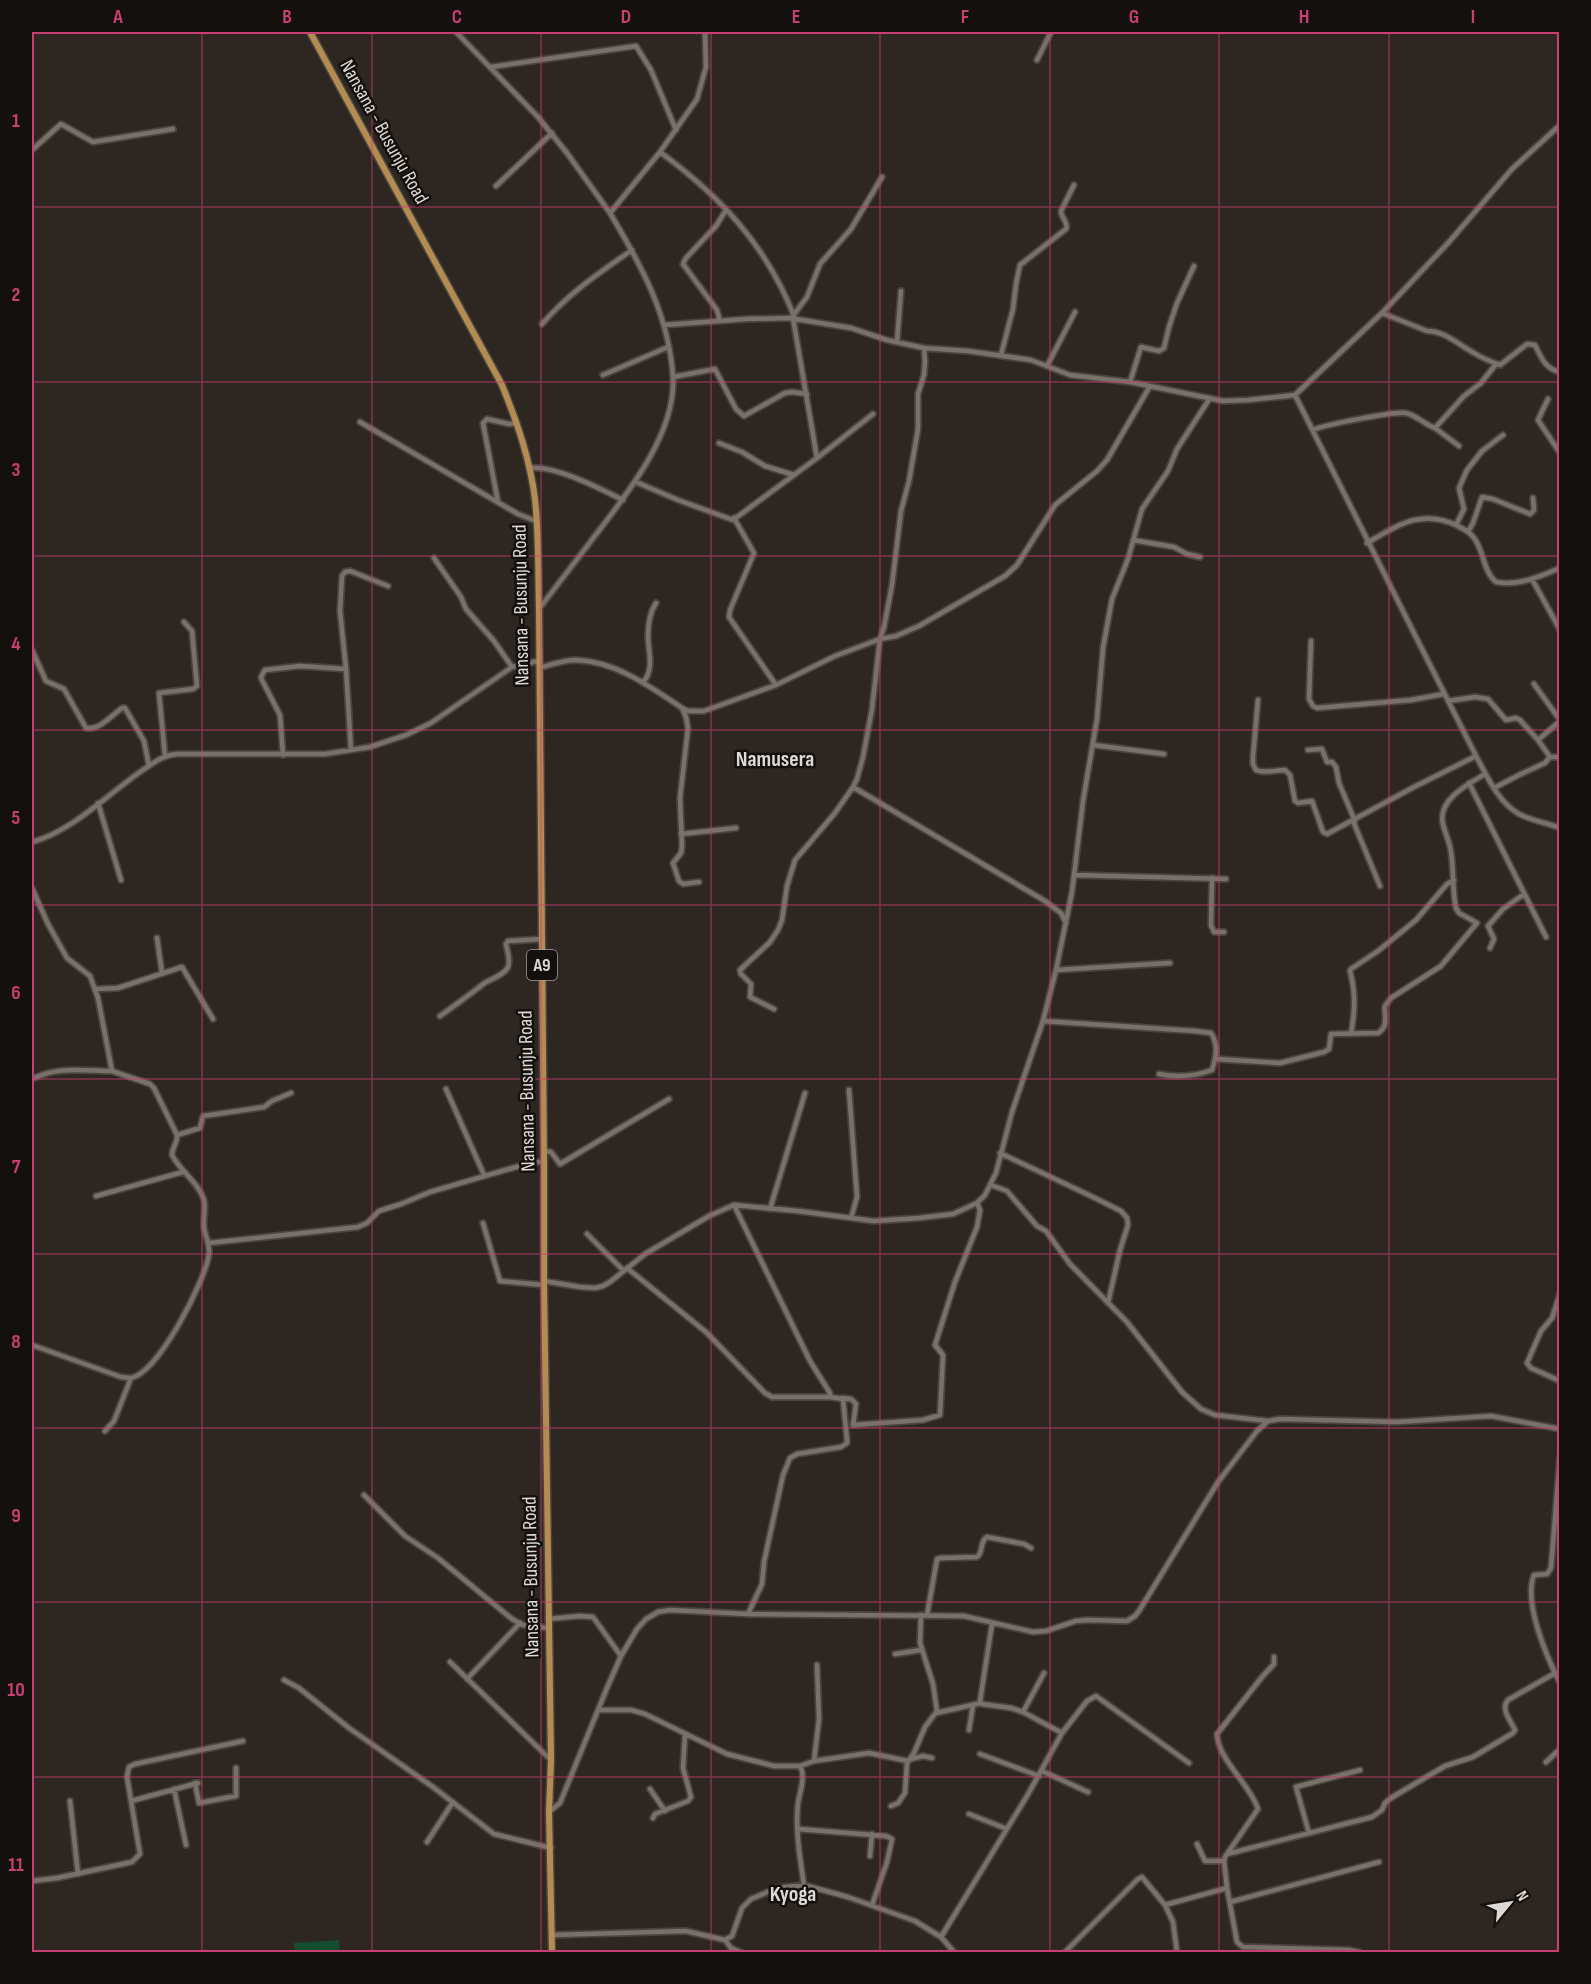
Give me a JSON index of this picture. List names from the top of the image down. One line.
{"streets":{"main road":["Nansana - Busunju Road","A9"]},"districts":["Namusera","Kyoga"],"north":"top right","grid":{"columns":["A","B","C","D","E","F","G","H","I"],"rows":["1","2","3","4","5","6","7","8","9","10","11"]}}
